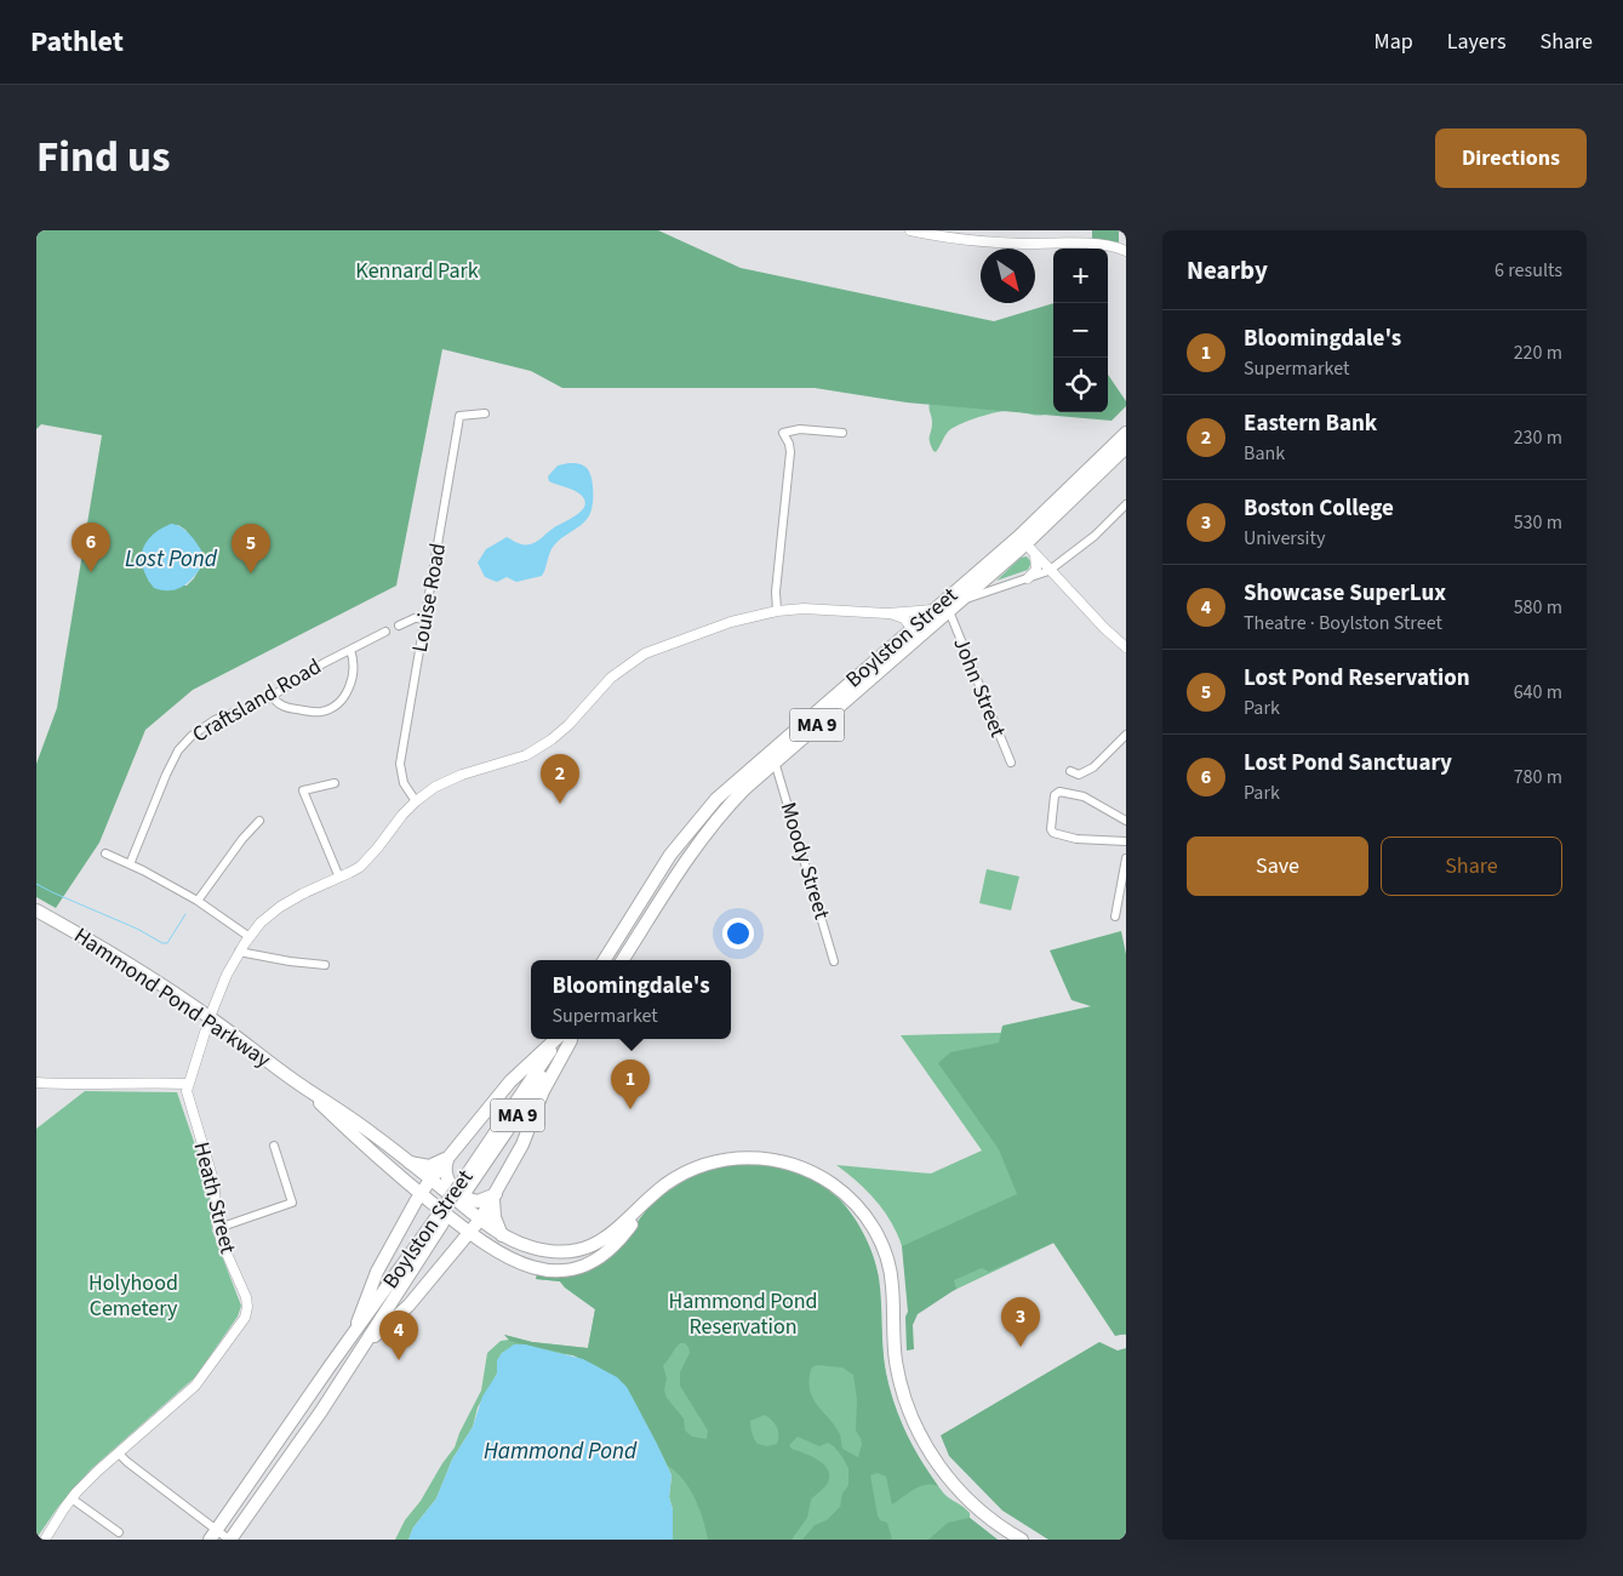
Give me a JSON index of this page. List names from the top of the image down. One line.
{"streets":{"main road":["Boylston Street","MA 9","Hammond Pond Parkway"],"street":["Louise Road","John Street","Craftsland Road","Moody Street","Heath Street"]},"crossings":[["Louise Road","Heath Street"],["Boylston Street","John Street"],["Boylston Street","Moody Street"],["Boylston Street","Heath Street"],["Hammond Pond Parkway","Heath Street"]],"water":["Lost Pond","Hammond Pond"],"parks":["Kennard Park","Holyhood Cemetery","Hammond Pond Reservation"],"north":"bottom right","page":{"header":"Pathlet","nav":["Map","Layers","Share"],"title":"Find us","buttons":["Directions",["Save","Share"]],"heading":["Nearby","6 results"],"map_buttons":["+","−"],"list":[{"mark":"1","name":"Bloomingdale's","note":"Supermarket","value":"220 m"},{"mark":"2","name":"Eastern Bank","note":"Bank","value":"230 m"},{"mark":"3","name":"Boston College","note":"University","value":"530 m"},{"mark":"4","name":"Showcase SuperLux","note":"Theatre · Boylston Street","value":"580 m"},{"mark":"5","name":"Lost Pond Reservation","note":"Park","value":"640 m"},{"mark":"6","name":"Lost Pond Sanctuary","note":"Park","value":"780 m"}],"pins":["6","5","2","1","3","4"],"popup":["Bloomingdale's","Supermarket"]}}
